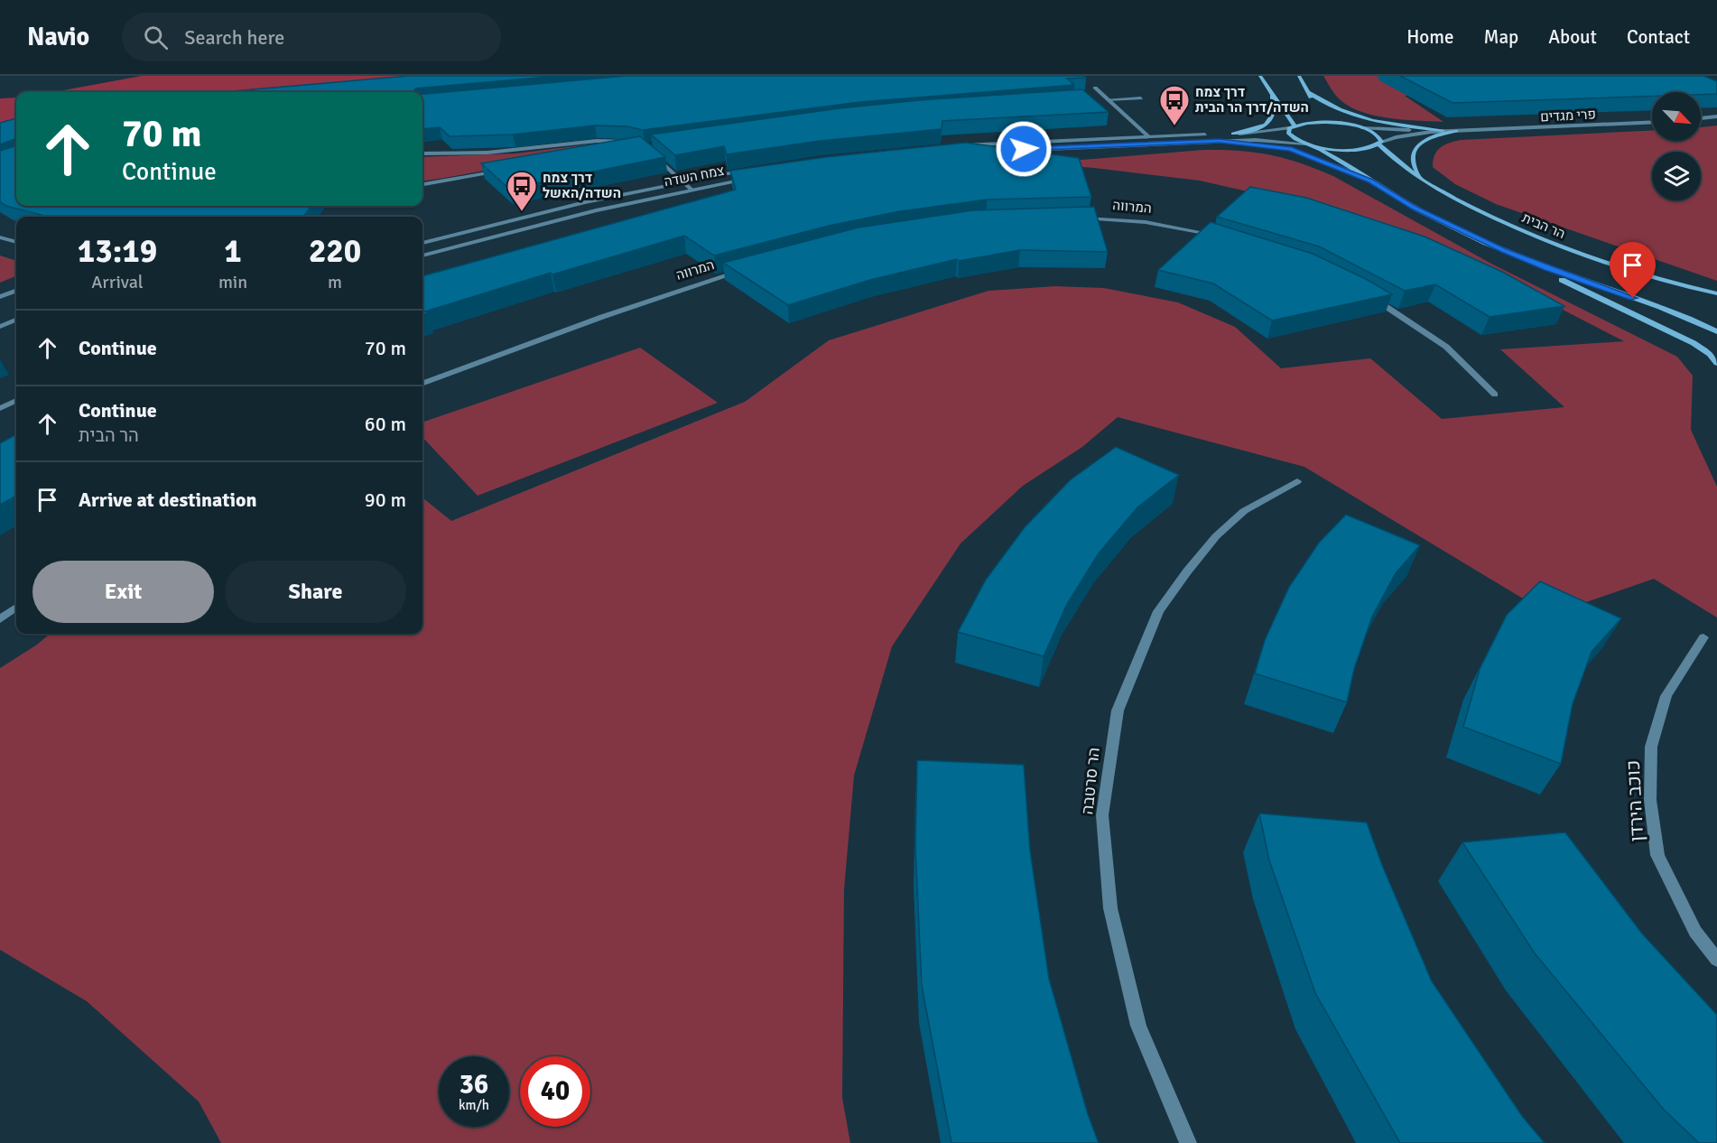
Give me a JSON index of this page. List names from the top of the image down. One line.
{"streets":{"main road":["הר הבית"],"street":["פרי מגדים","צמח השדה","המרווה","הר סרטבה","כוכב הירדן"]},"crossings":[["פרי מגדים","הר הבית"]],"places":{"bus stop":["דרך צמח השדה/דרך הר הבית","דרך צמח השדה/האשל"]},"north":"bottom right","page":{"header":"Navio","search":"Search here","nav":["Home","Map","About","Contact"],"turn":["70 m","Continue"],"eta":["13:19","Arrival","1","min","220","m"],"list":[{"name":"Continue","value":"70 m"},{"name":"Continue","note":"הר הבית","value":"60 m"},{"name":"Arrive at destination","value":"90 m"}],"buttons":["Exit","Share"],"speed":"36 km/h","limit":"40"}}
